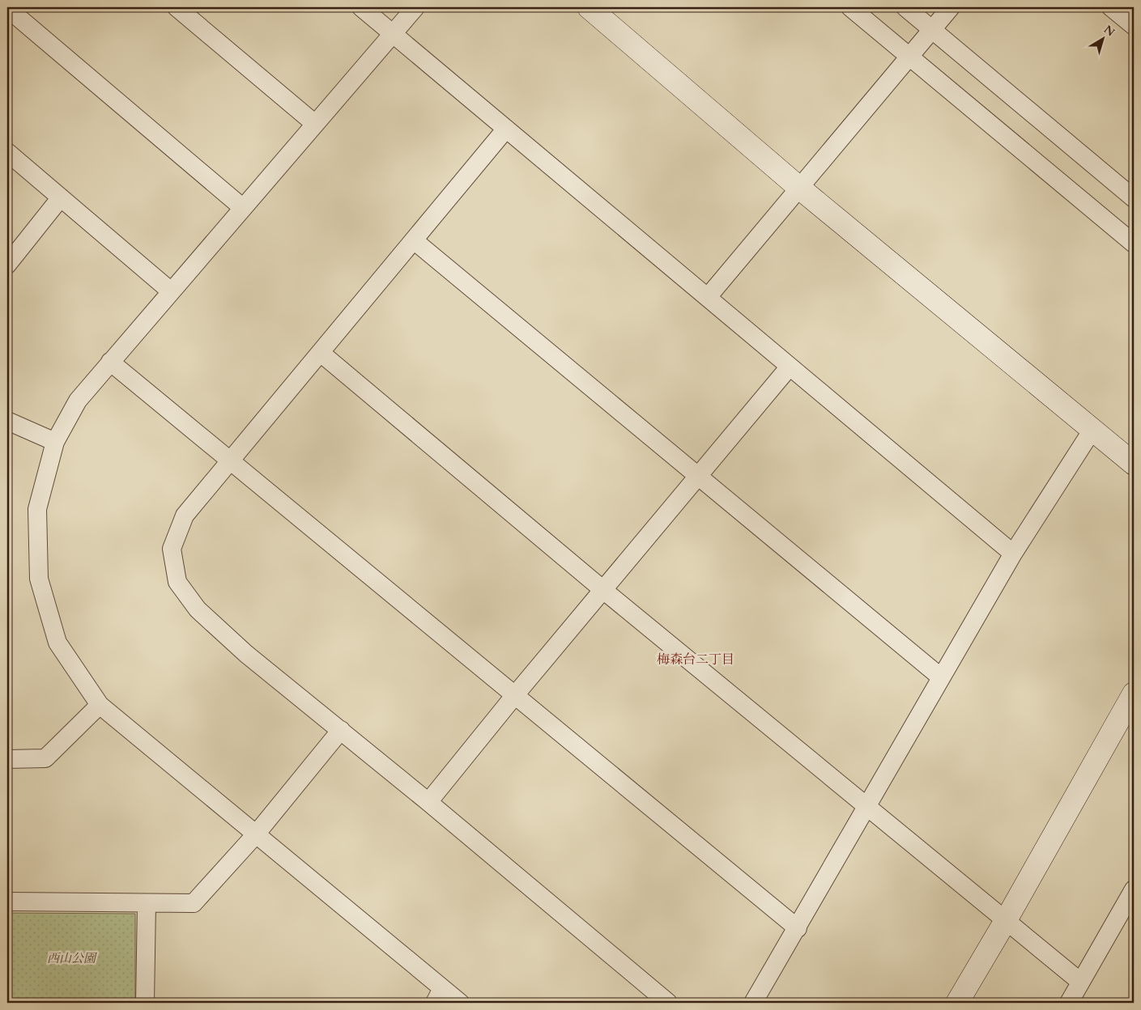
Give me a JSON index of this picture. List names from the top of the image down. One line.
{"districts":["梅森台二丁目"],"parks":["西山公園"],"north":"top right"}
